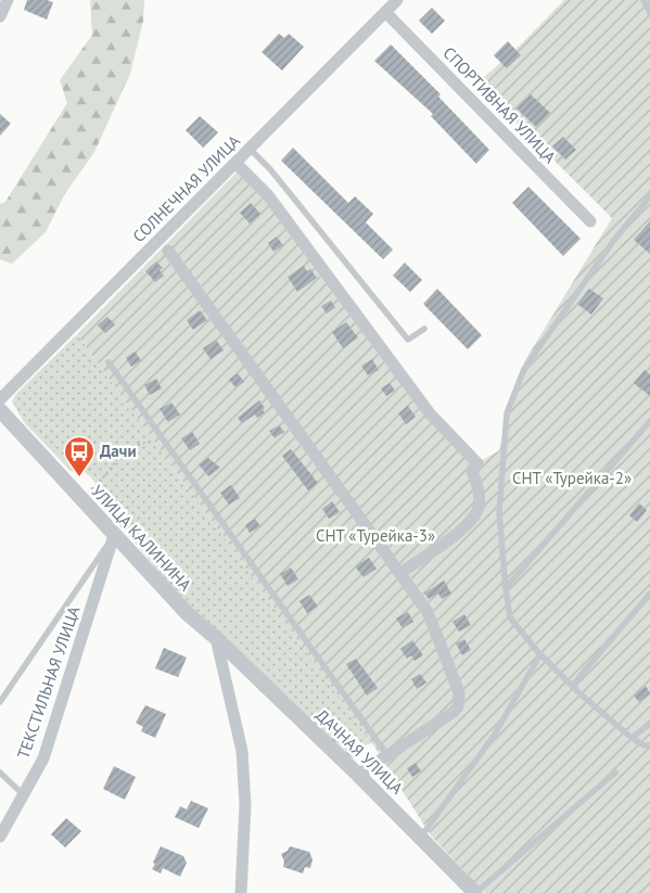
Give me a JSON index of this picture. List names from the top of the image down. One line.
{"streets":{"street":["СПОРТИВНАЯ УЛИЦА","СОЛНЕЧНАЯ УЛИЦА","УЛИЦА КАЛИНИНА","ТЕКСТИЛЬНАЯ УЛИЦА","ДАЧНАЯ УЛИЦА"]},"crossings":[["СПОРТИВНАЯ УЛИЦА","СОЛНЕЧНАЯ УЛИЦА"],["УЛИЦА КАЛИНИНА","ТЕКСТИЛЬНАЯ УЛИЦА"],["УЛИЦА КАЛИНИНА","ДАЧНАЯ УЛИЦА"]],"parks":["СНТ «Турейка-2»","СНТ «Турейка-3»"],"places":{"bus stop":["Дачи"]}}
